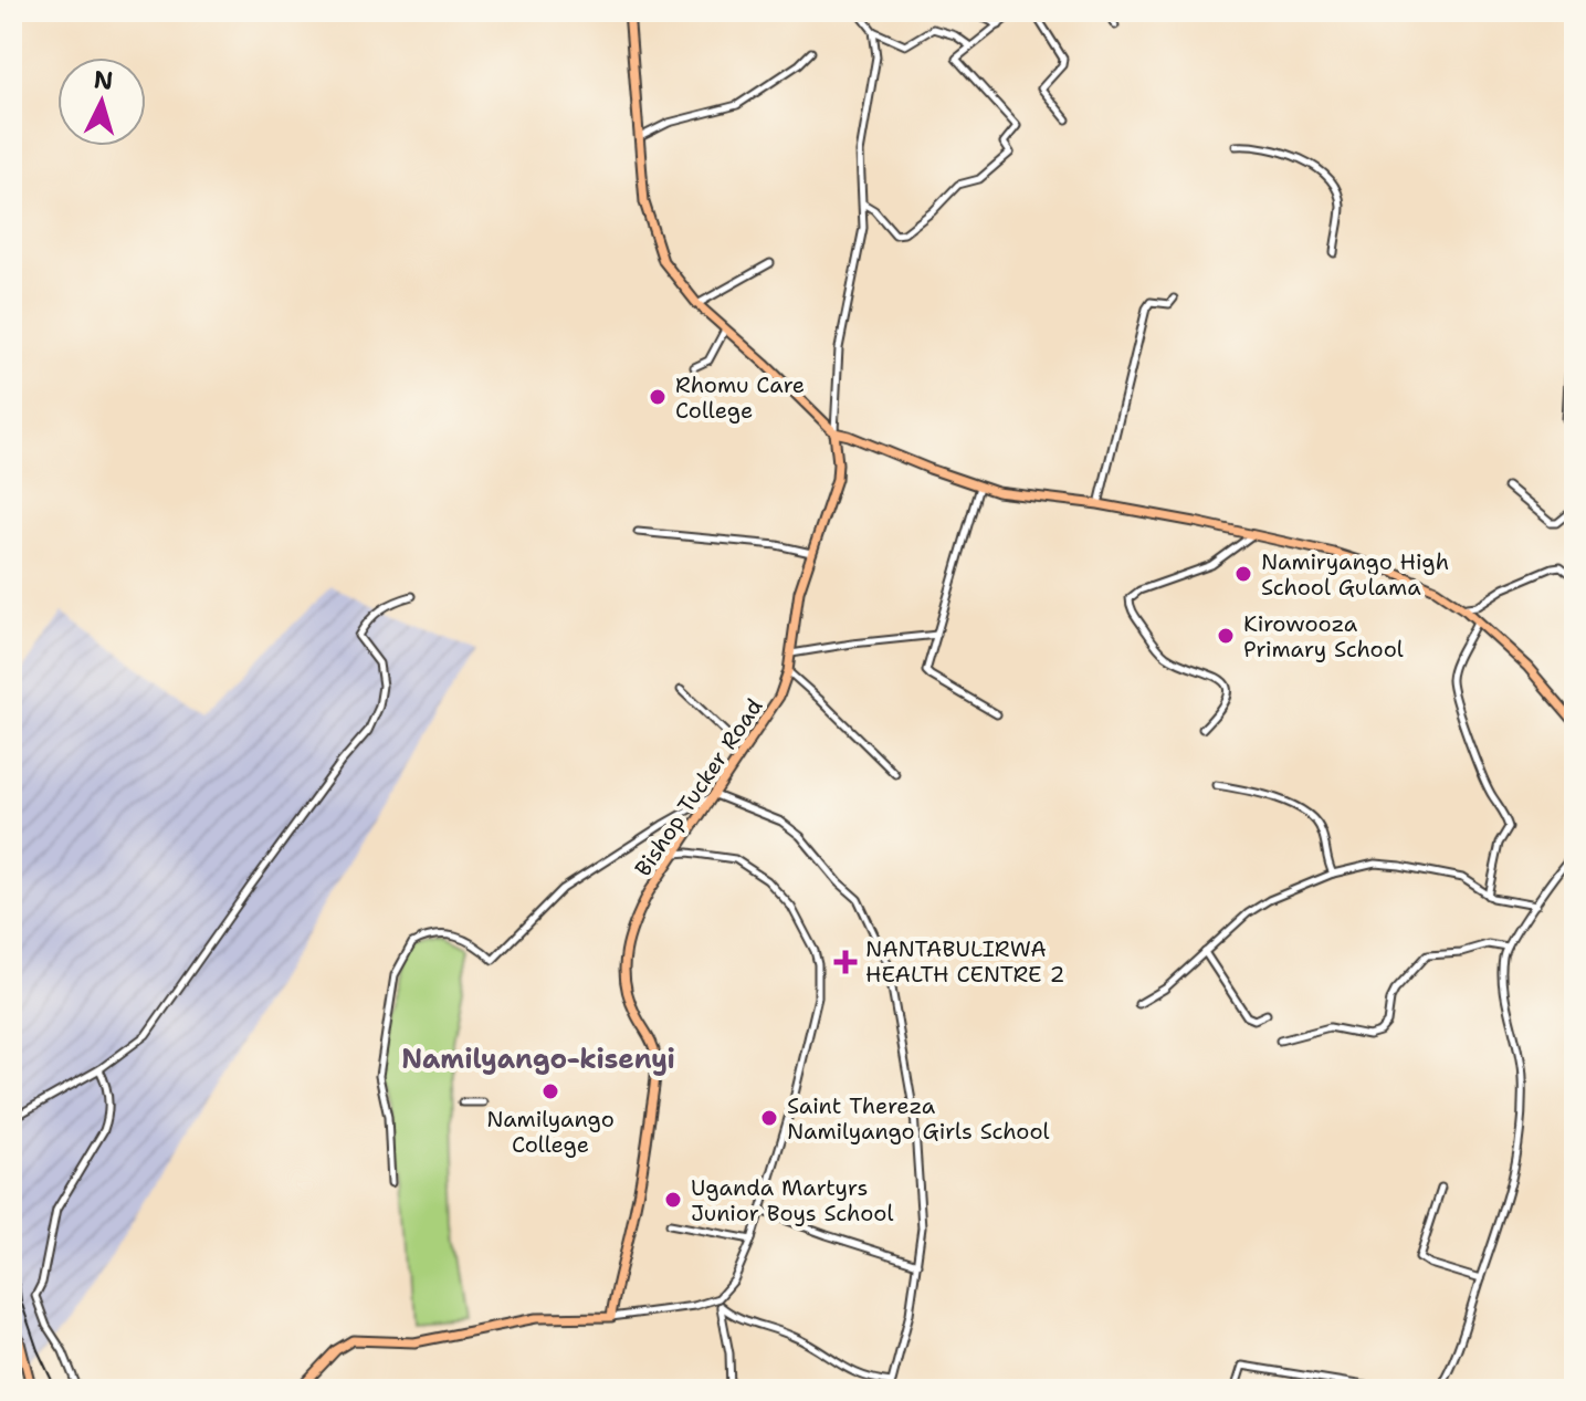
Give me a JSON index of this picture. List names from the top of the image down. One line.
{"streets":{"main road":["Bishop Tucker Road"]},"districts":["Namilyango-kisenyi"],"places":{"other":["Rhomu Care College","Namiryango High School Gulama","Kirowooza Primary School","Namilyango College","Saint Thereza Namilyango Girls School","Uganda Martyrs Junior Boys School"],"health":["NANTABULIRWA HEALTH CENTRE 2"]},"north":"top"}
